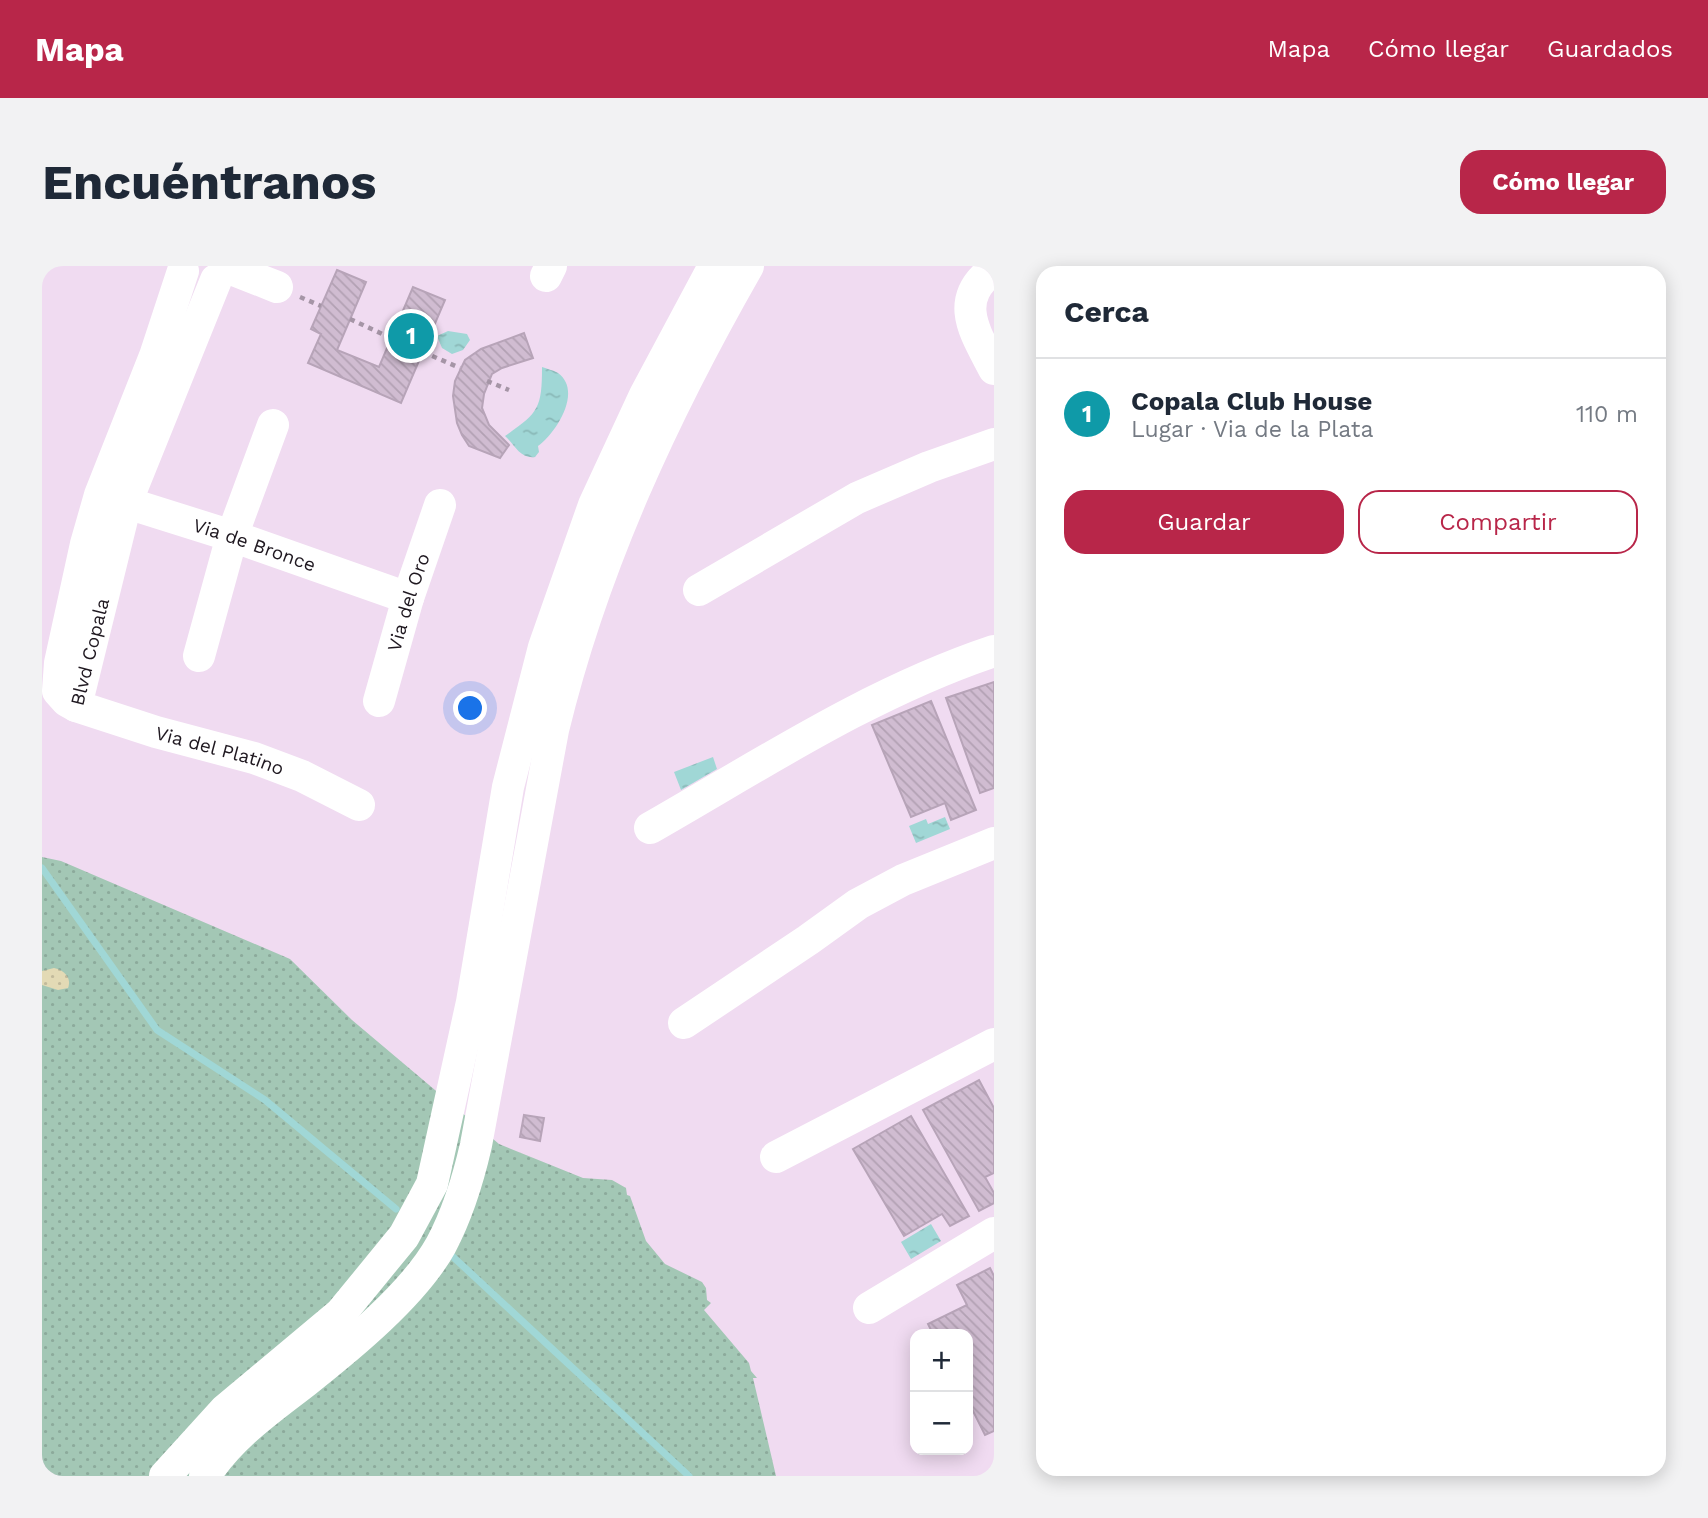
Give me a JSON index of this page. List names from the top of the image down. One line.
{"streets":{"street":["Via de Bronce","Via del Oro","Blvd Copala","Via del Platino"]},"crossings":[["Via de Bronce","Via del Oro"],["Via de Bronce","Blvd Copala"],["Blvd Copala","Via del Platino"]],"page":{"header":"Mapa","nav":["Mapa","Cómo llegar","Guardados"],"buttons":["Cómo llegar",["Guardar","Compartir"]],"title":"Encuéntranos","heading":"Cerca","pins":"1","list":[{"mark":"1","name":"Copala Club House","note":"Lugar · Via de la Plata","value":"110 m"}],"map_buttons":["+","−"]}}
